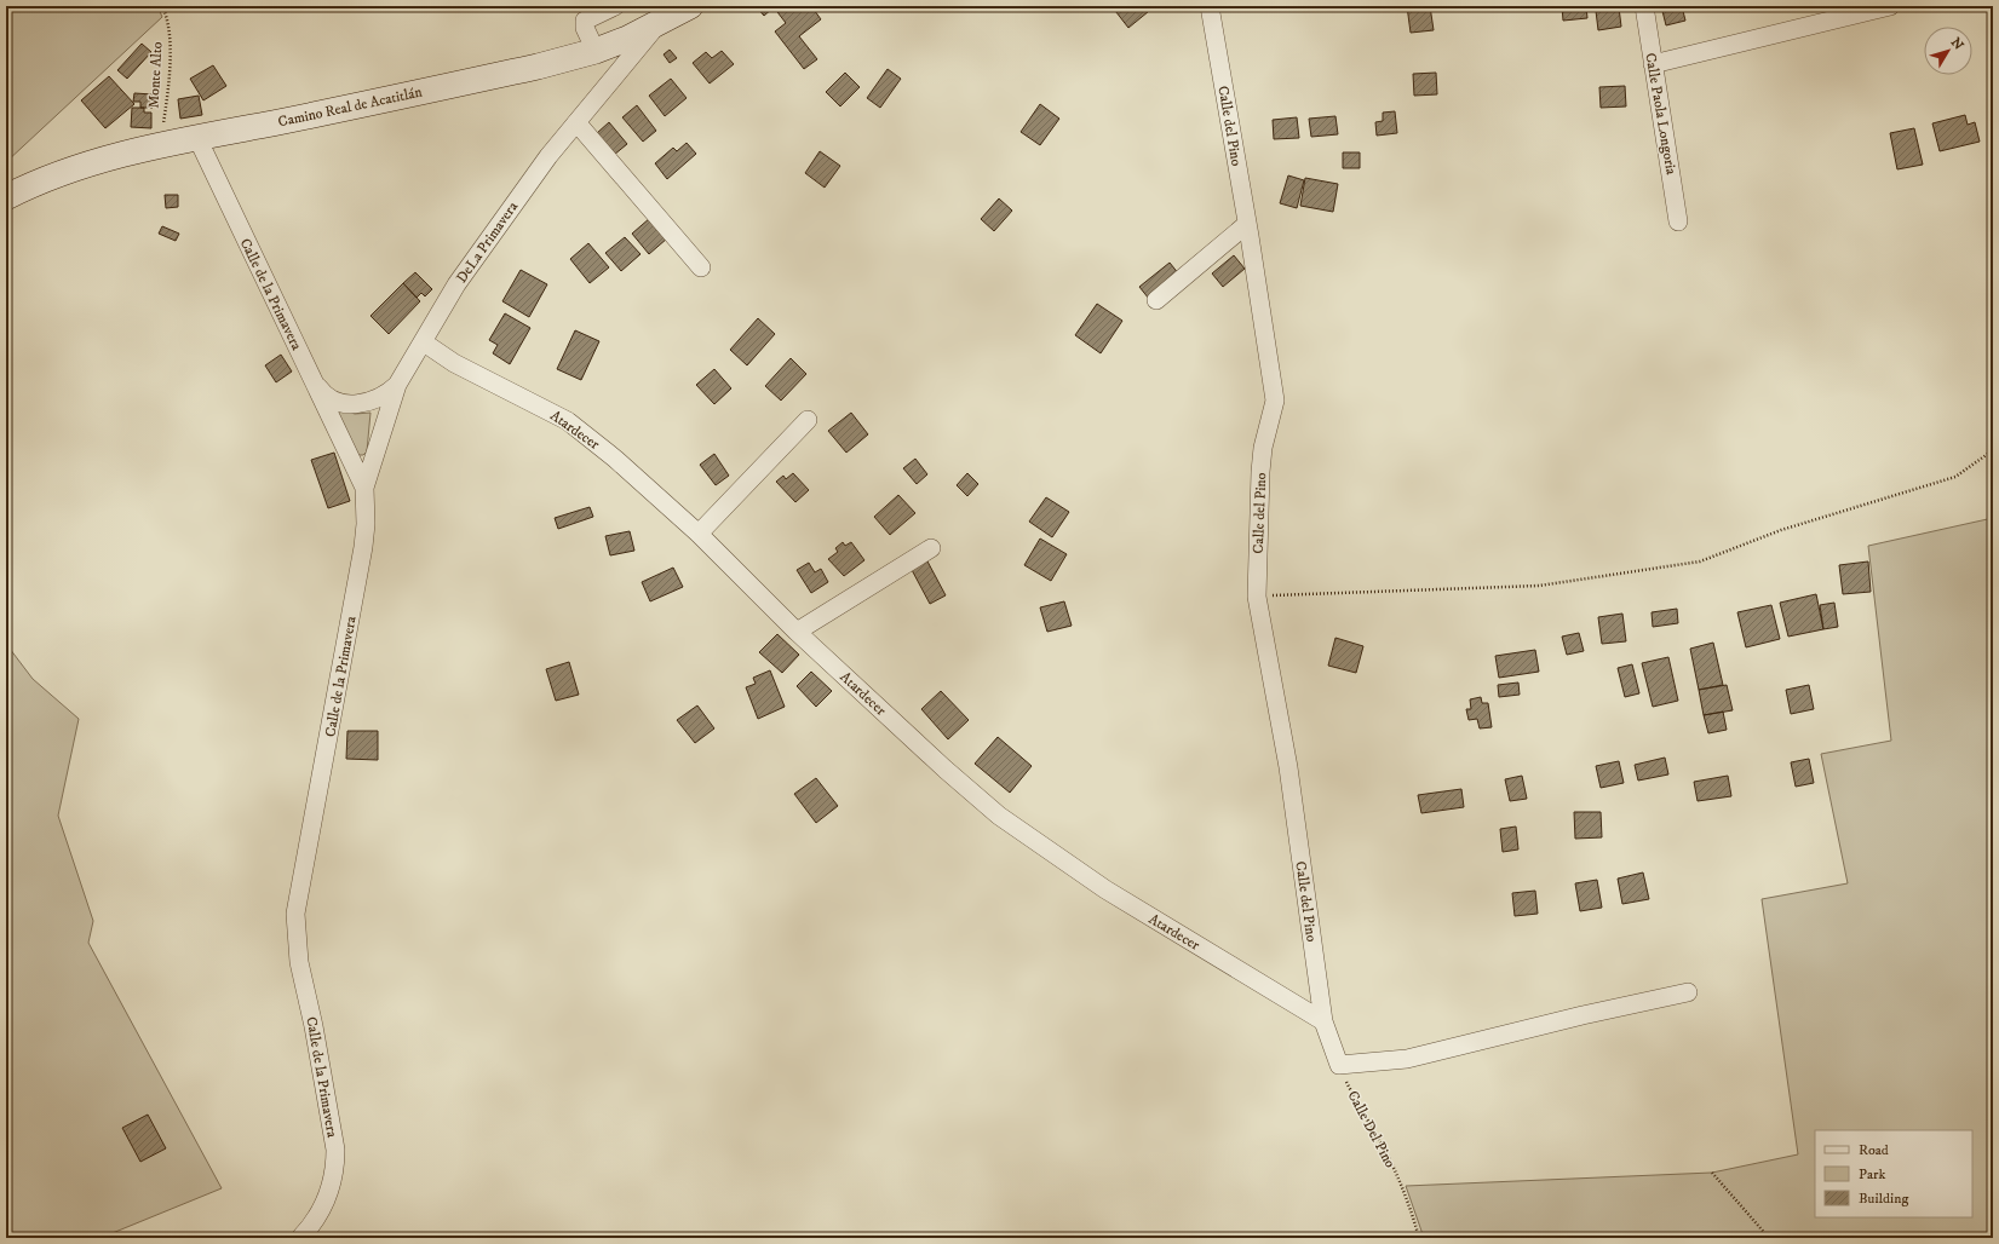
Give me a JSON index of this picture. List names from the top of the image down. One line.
{"streets":{"main road":["Camino Real de Acatitlán"],"street":["Calle Paola Longoria","Calle del Pino","DeLa Primavera","Calle de la Primavera","Atardecer"],"path":["Monte Alto","Calle Del Pino"]},"crossings":[["Monte Alto","Camino Real de Acatitlán"],["Camino Real de Acatitlán","DeLa Primavera"],["Camino Real de Acatitlán","Calle de la Primavera"],["Calle del Pino","Atardecer"],["DeLa Primavera","Calle de la Primavera"],["DeLa Primavera","Atardecer"]],"legend":["Road","Park","Building"],"north":"top right"}
